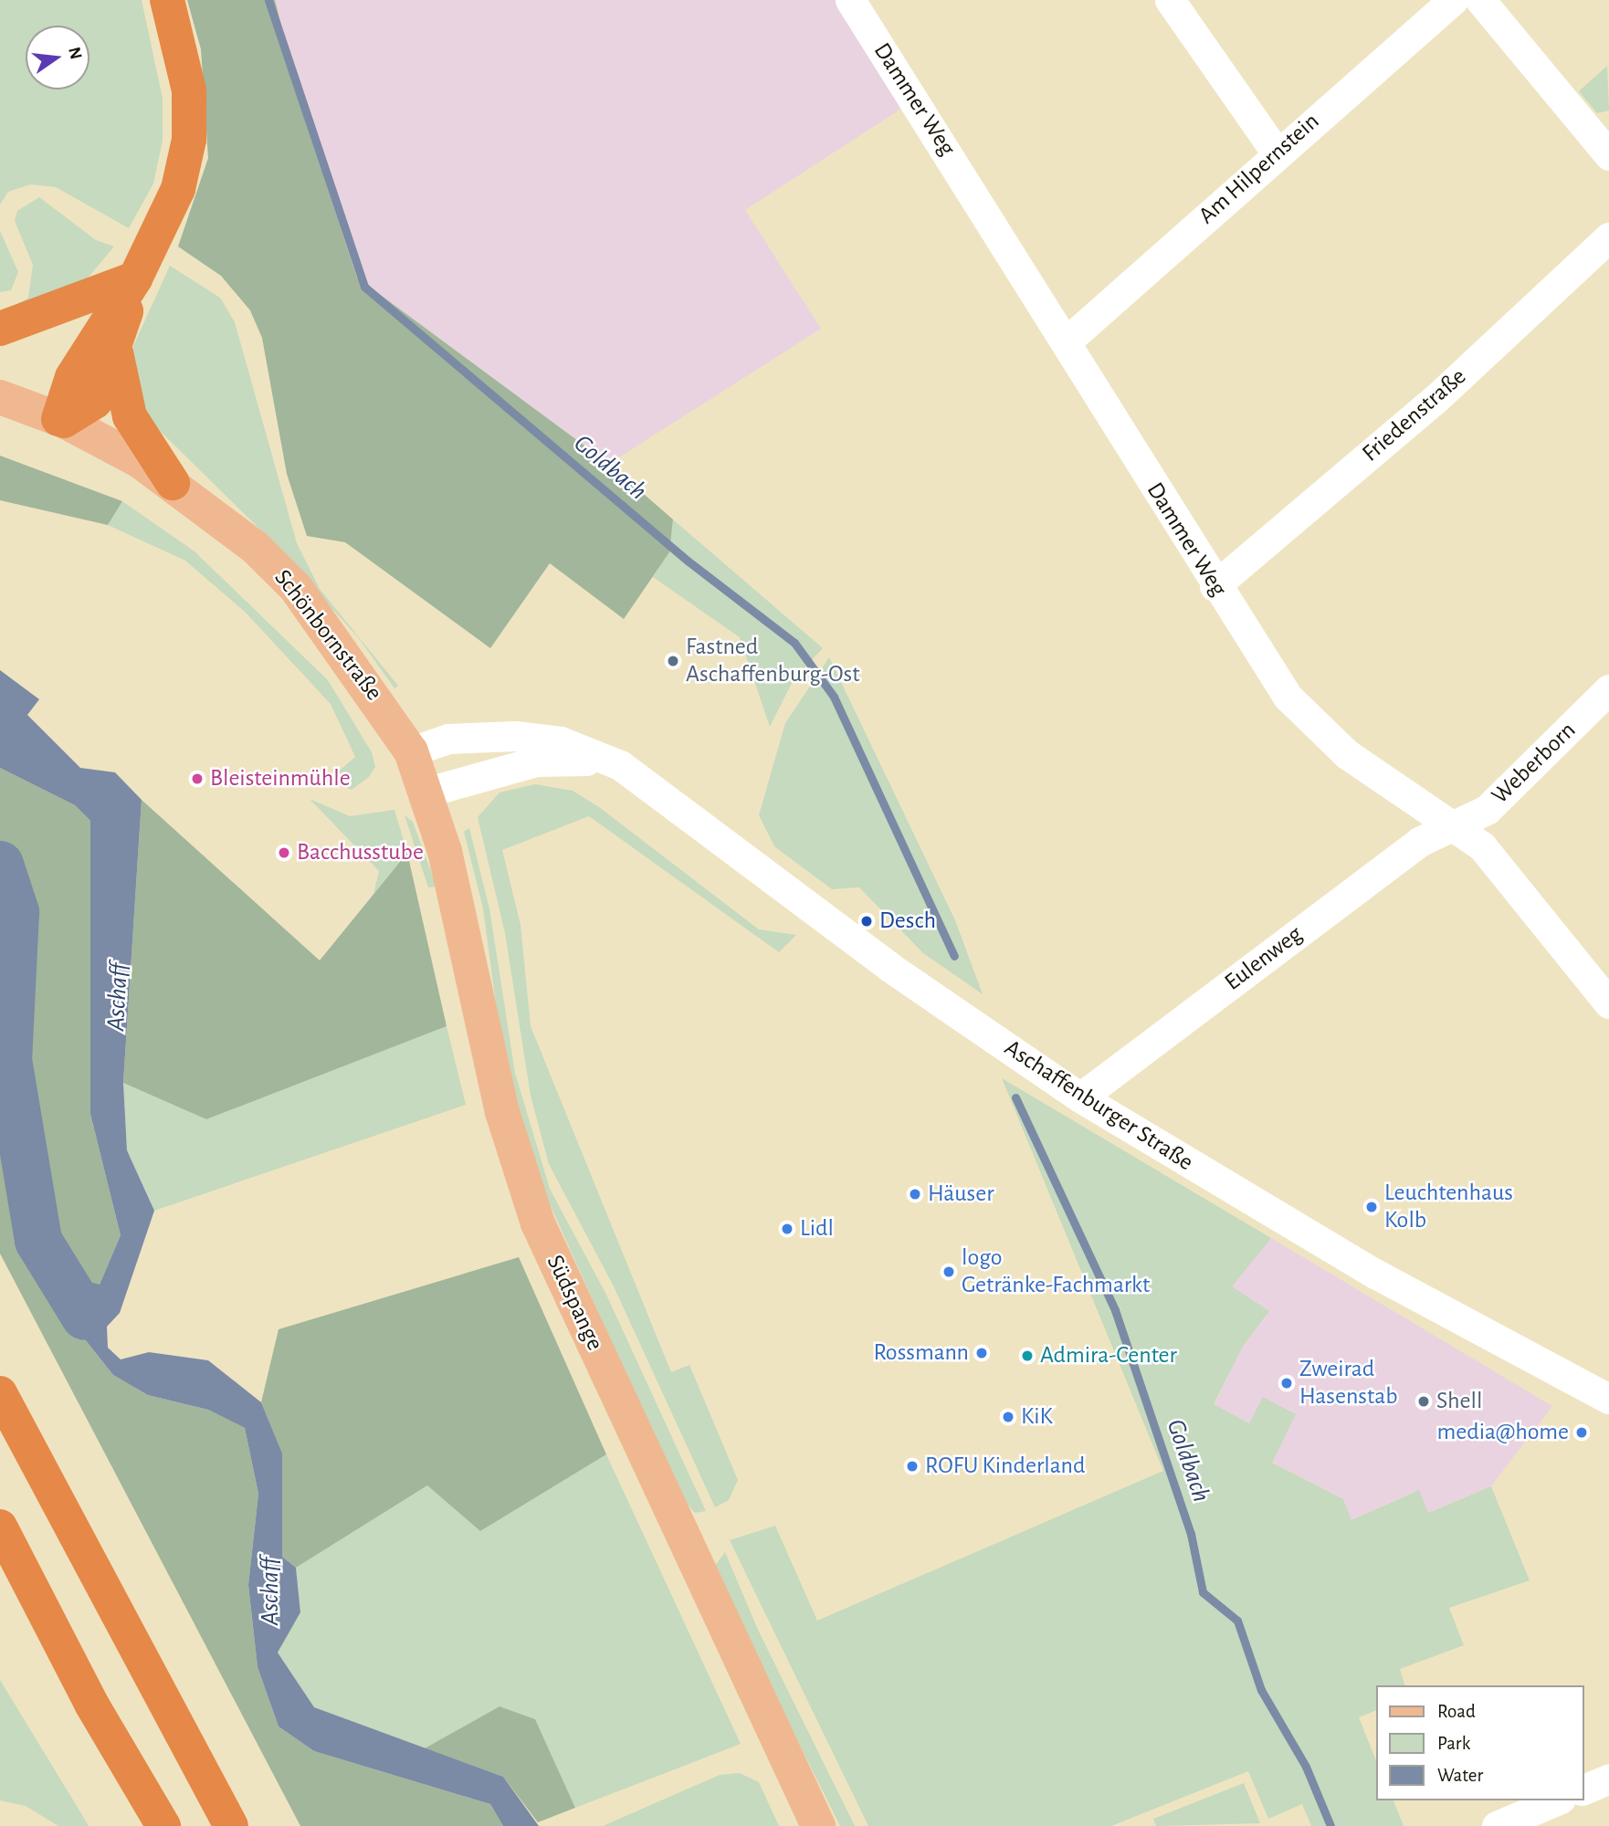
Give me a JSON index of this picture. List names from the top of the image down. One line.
{"streets":{"main road":["Schönbornstraße","Südspange"],"street":["Dammer Weg","Am Hilpernstein","Friedenstraße","Weberborn","Eulenweg","Aschaffenburger Straße"]},"crossings":[["Dammer Weg","Am Hilpernstein"],["Dammer Weg","Friedenstraße"],["Dammer Weg","Weberborn"],["Dammer Weg","Eulenweg"],["Schönbornstraße","Aschaffenburger Straße"],["Schönbornstraße","Südspange"],["Weberborn","Eulenweg"],["Eulenweg","Aschaffenburger Straße"],["Aschaffenburger Straße","Südspange"]],"water":["Goldbach","Aschaff"],"places":["Fastned Aschaffenburg-Ost","Bleisteinmühle","Bacchusstube","Desch","Häuser","Leuchtenhaus Kolb","Lidl","logo Getränke-Fachmarkt","Rossmann","Admira-Center","Zweirad Hasenstab","Shell","KiK","media@home","ROFU Kinderland"],"legend":["Road","Park","Water"],"north":"right"}
